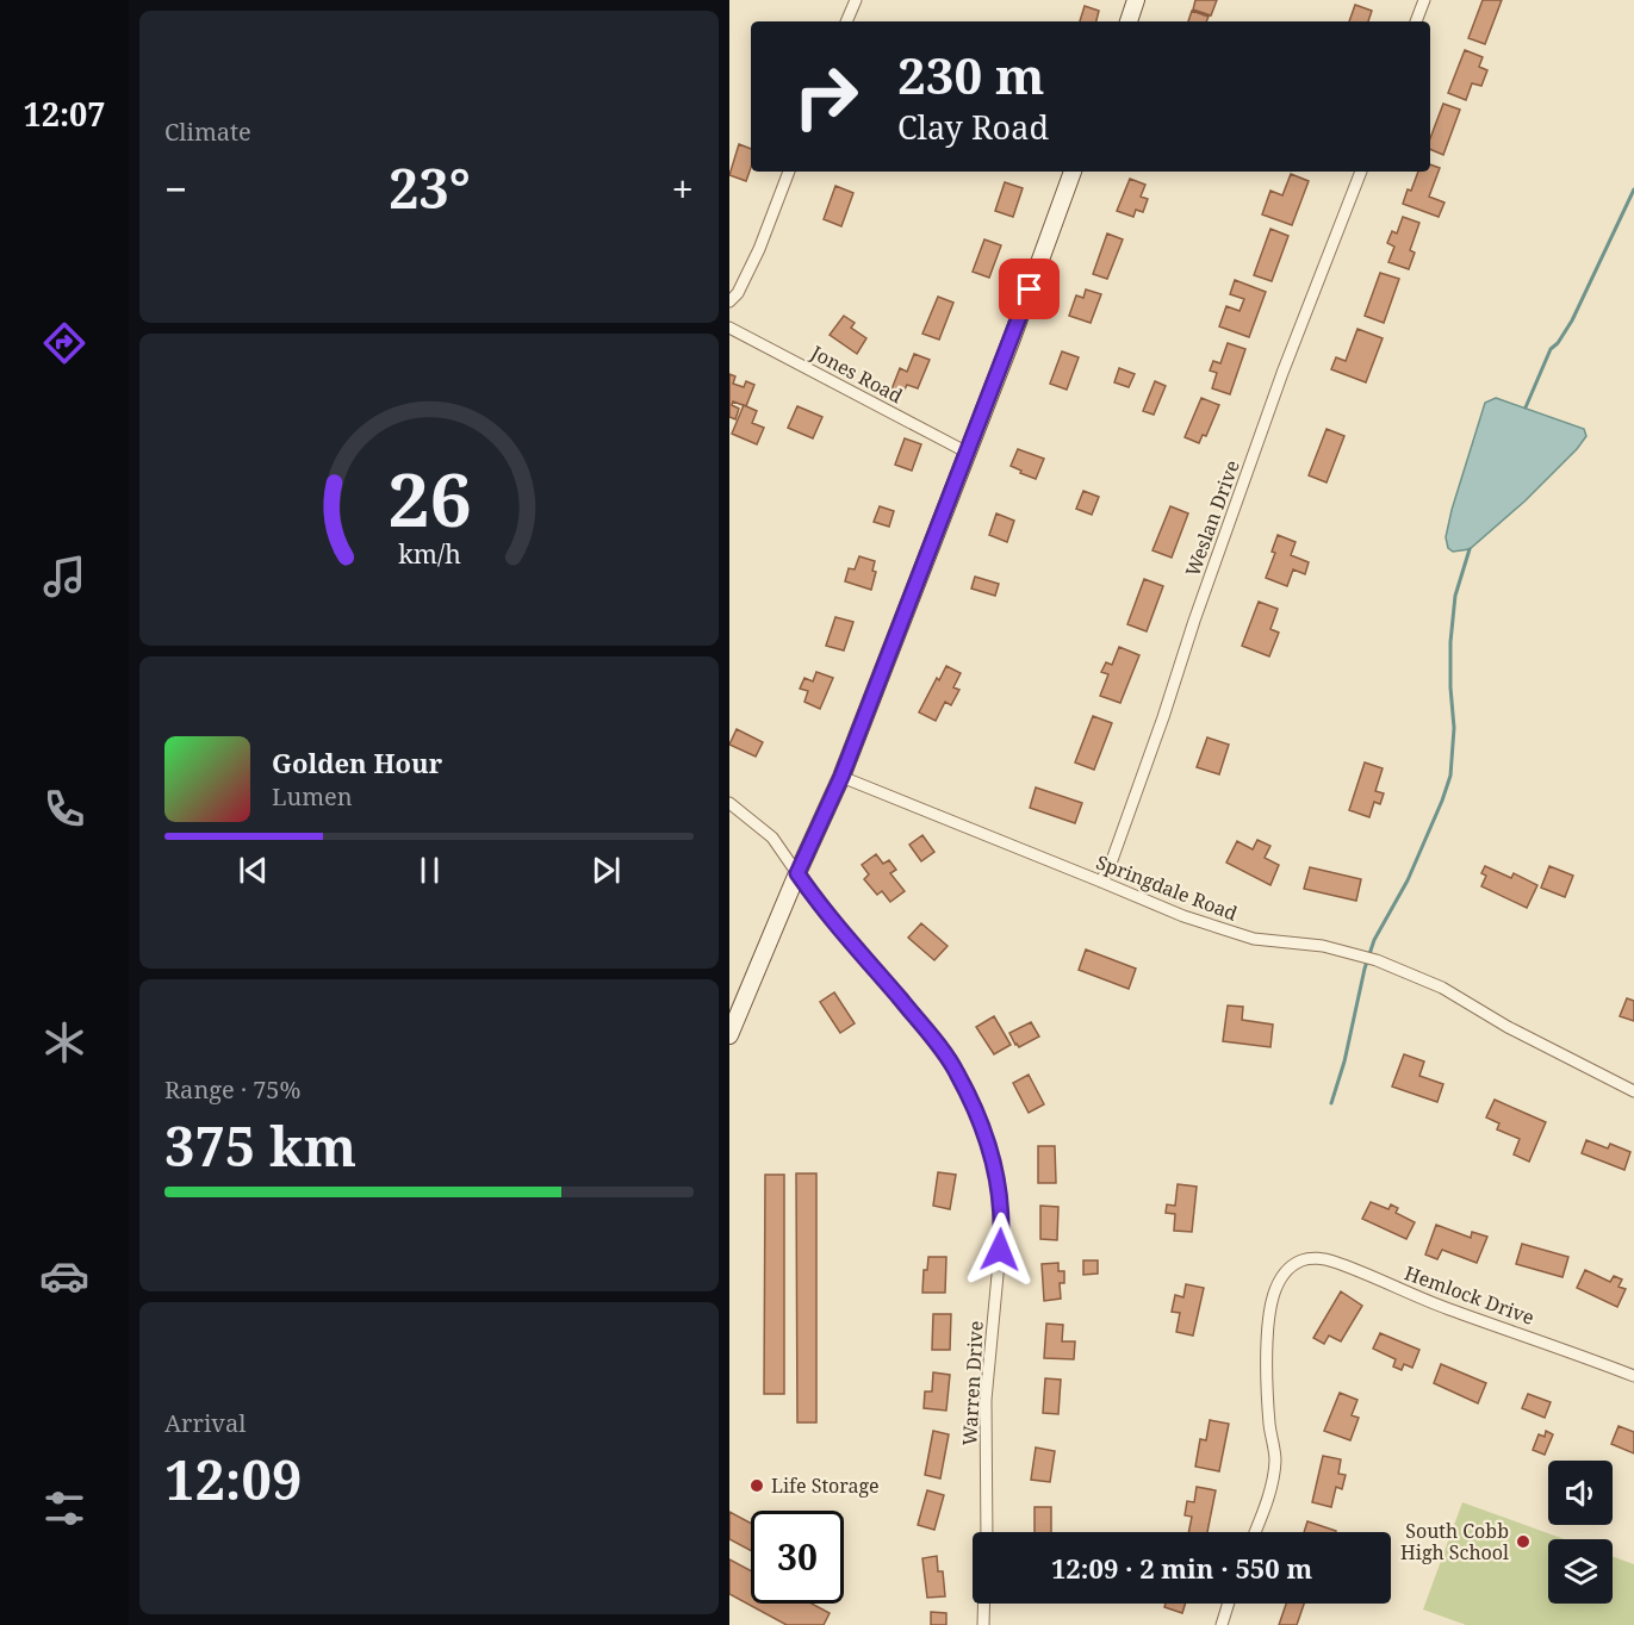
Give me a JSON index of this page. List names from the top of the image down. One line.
{"streets":{"street":["Jones Road","Weslan Drive","Springdale Road","Hemlock Drive","Warren Drive"]},"crossings":[["Weslan Drive","Springdale Road"]],"places":["Life Storage","South Cobb High School"],"page":{"tabs":"12:07","tile":["Climate",["Range · 75%","375 km"],["Arrival","12:09"]],"turn":["230 m","Clay Road"],"heat":["−","23°","+"],"song":["Golden Hour","Lumen"],"limit":"30","trip":"12:09 · 2 min · 550 m","gauge":["26","km/h"]}}
